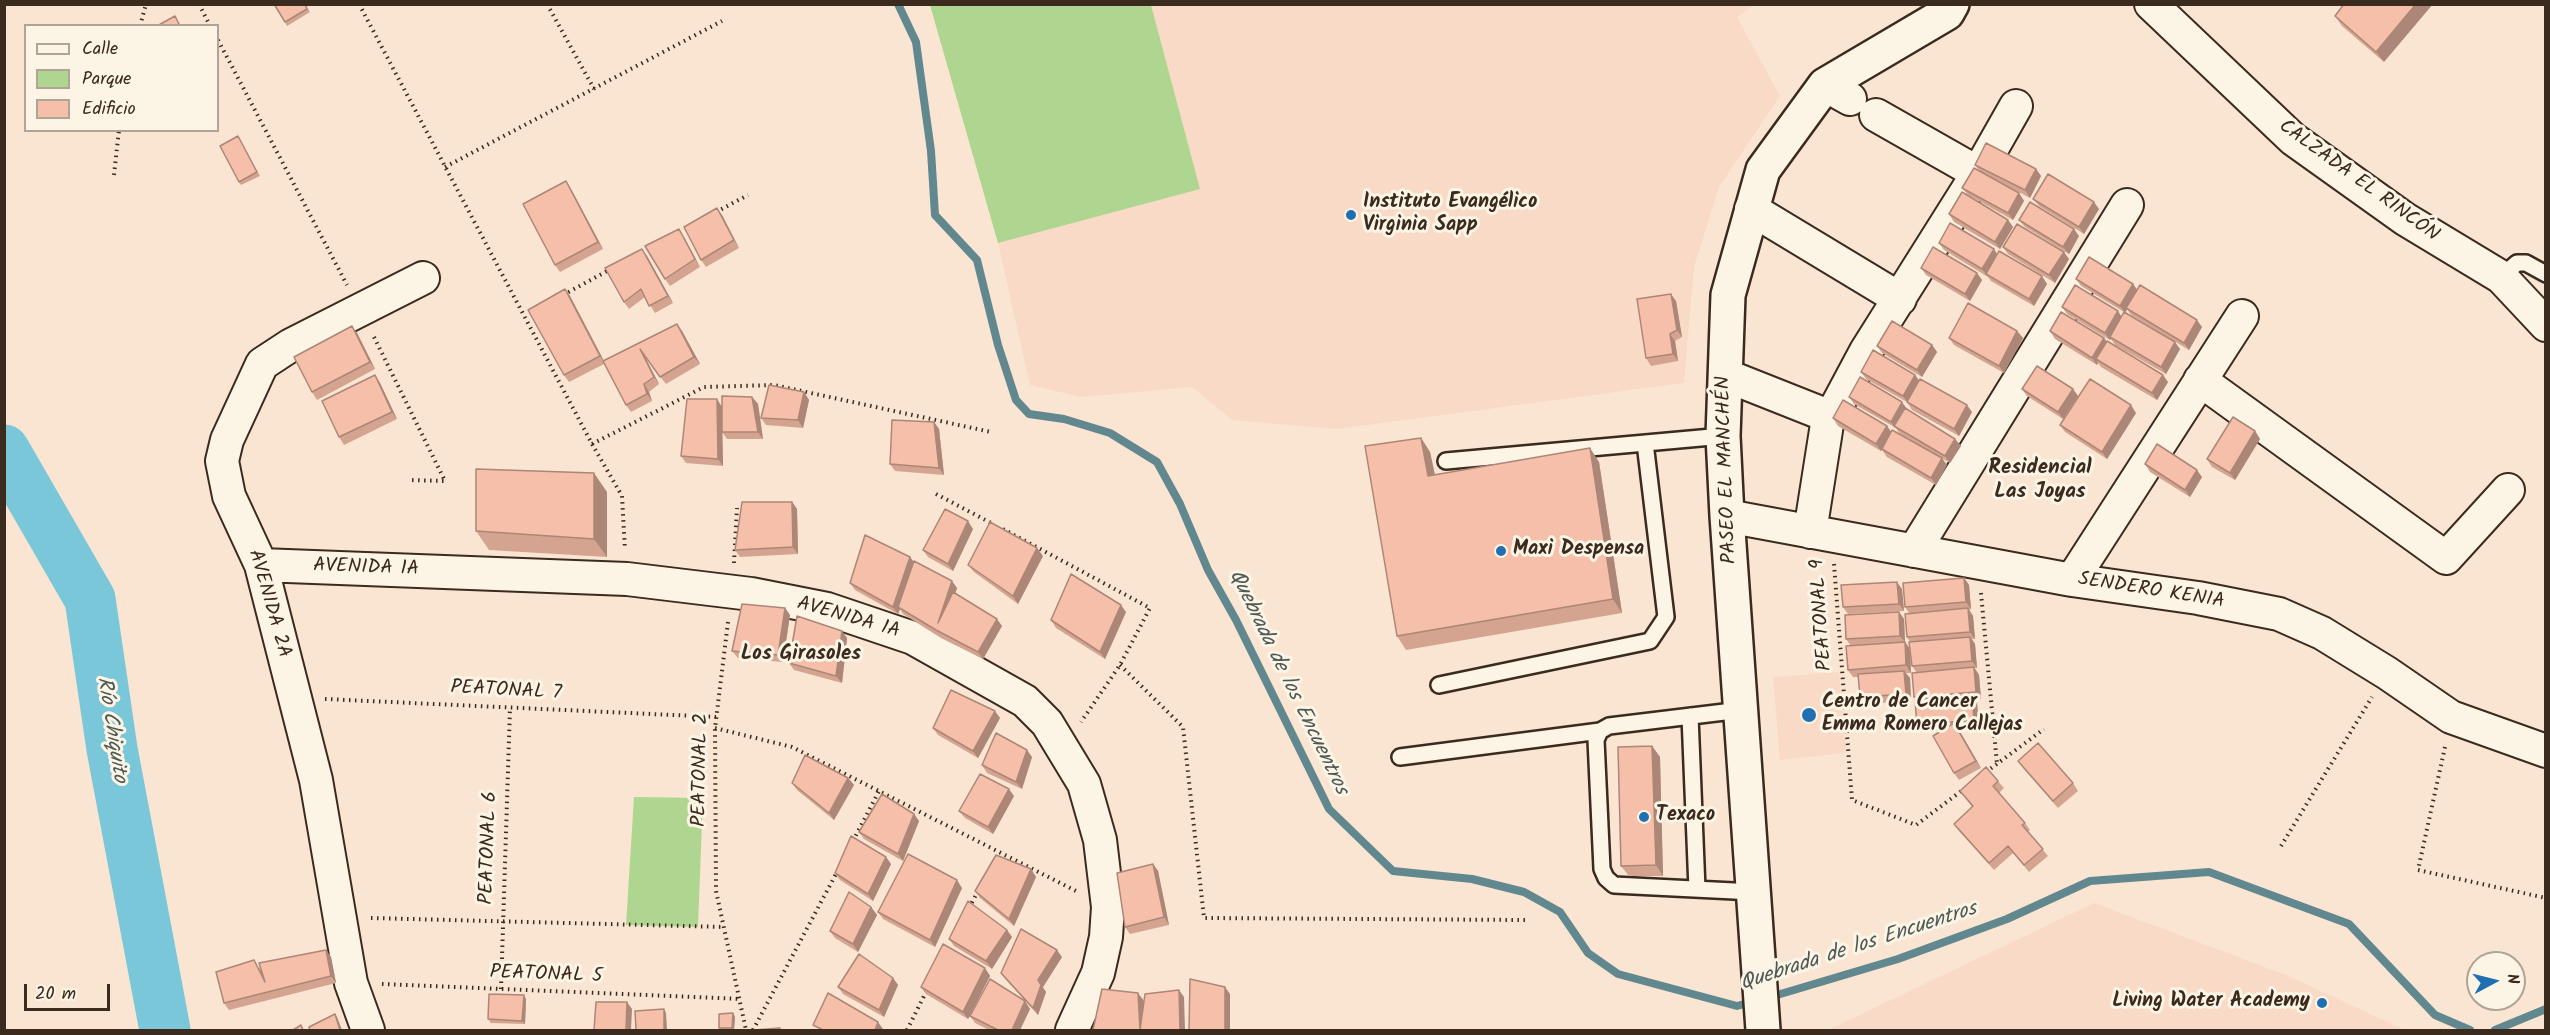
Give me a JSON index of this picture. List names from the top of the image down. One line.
{"streets":{"street":["CALZADA EL RINCÓN","PASEO EL MANCHÉN","AVENIDA 1A","SENDERO KENIA","AVENIDA 2A"],"path":["PEATONAL 9","PEATONAL 7","PEATONAL 2","PEATONAL 6","PEATONAL 5"]},"crossings":[["PASEO EL MANCHÉN","SENDERO KENIA"],["AVENIDA 1A","AVENIDA 2A"],["AVENIDA 1A","PEATONAL 2"],["SENDERO KENIA","PEATONAL 9"],["AVENIDA 2A","PEATONAL 7"],["AVENIDA 2A","PEATONAL 5"],["PEATONAL 7","PEATONAL 2"],["PEATONAL 7","PEATONAL 6"],["PEATONAL 2","PEATONAL 5"],["PEATONAL 6","PEATONAL 5"]],"districts":["Residencial Las Joyas","Los Girasoles"],"water":["Quebrada de los Encuentros","Río Chiquito"],"places":["Instituto Evangélico Virginia Sapp","Maxi Despensa","Centro de Cancer Emma Romero Callejas","Texaco","Living Water Academy"],"legend":["Calle","Parque","Edificio"],"scale_bar":"20 m","north":"right"}
